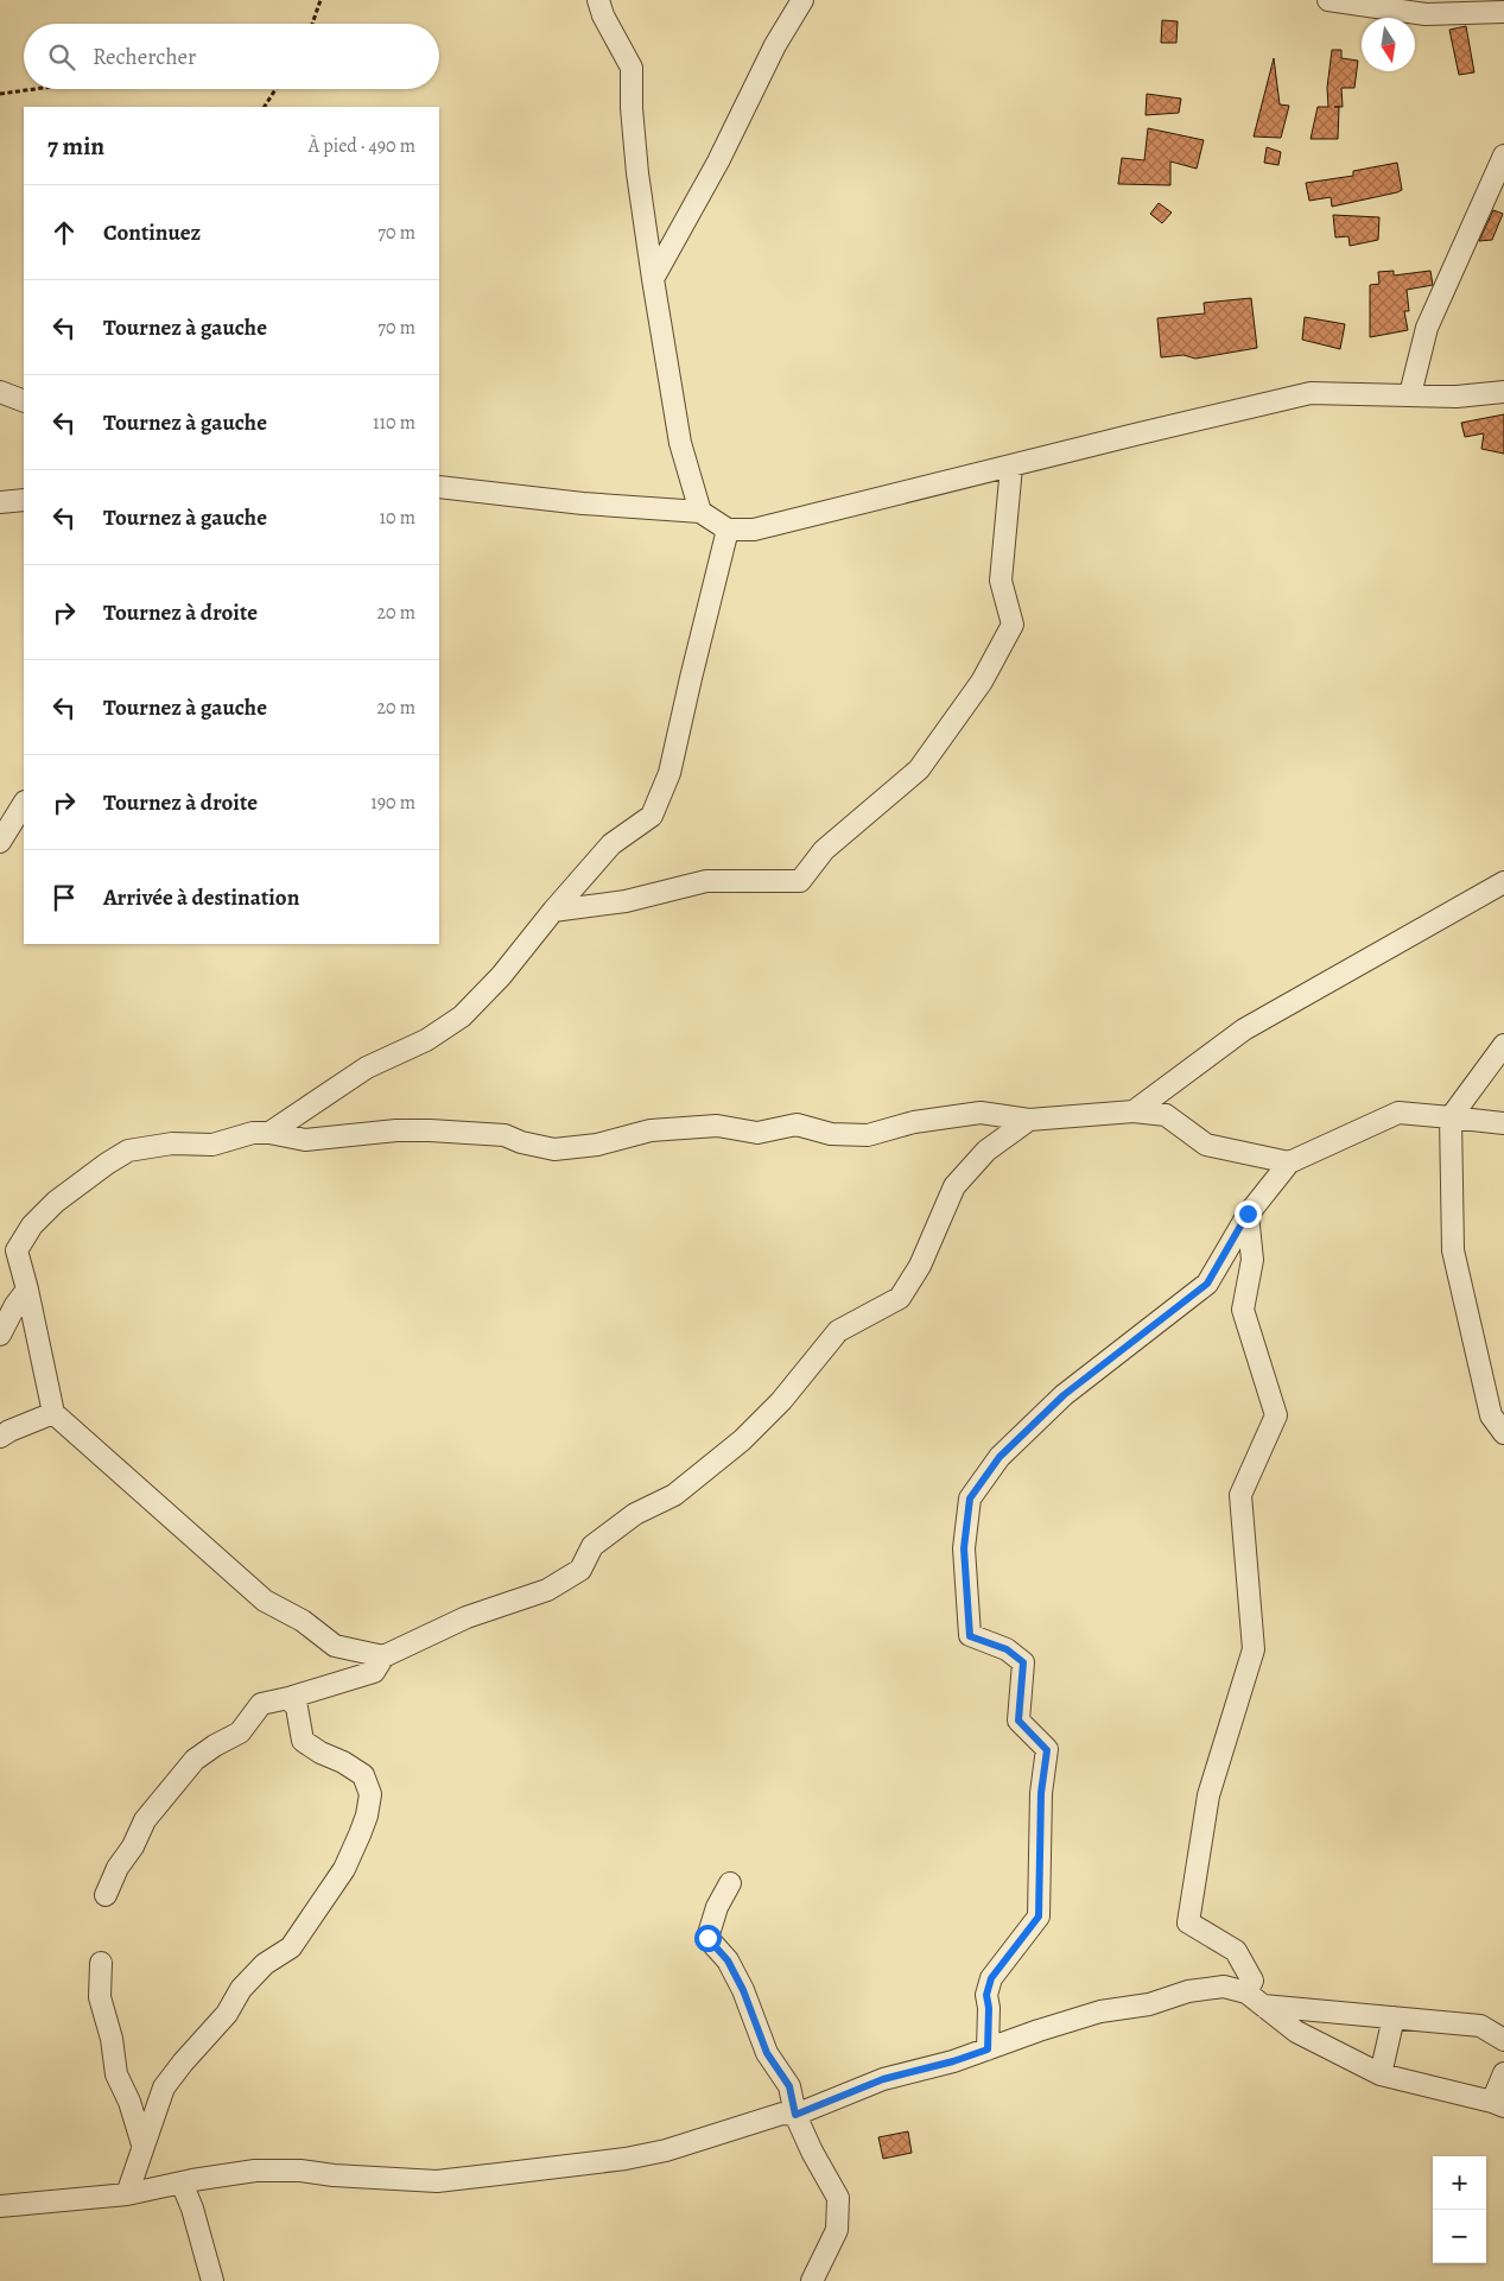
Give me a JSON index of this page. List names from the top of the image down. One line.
{"north":"bottom","page":{"search":"Rechercher","heading":["7 min","À pied · 490 m"],"list":[["Continuez","70 m"],["Tournez à gauche","70 m"],["Tournez à gauche","110 m"],["Tournez à gauche","10 m"],["Tournez à droite","20 m"],["Tournez à gauche","20 m"],["Tournez à droite","190 m"],"Arrivée à destination"],"map_buttons":["+","−"]}}
